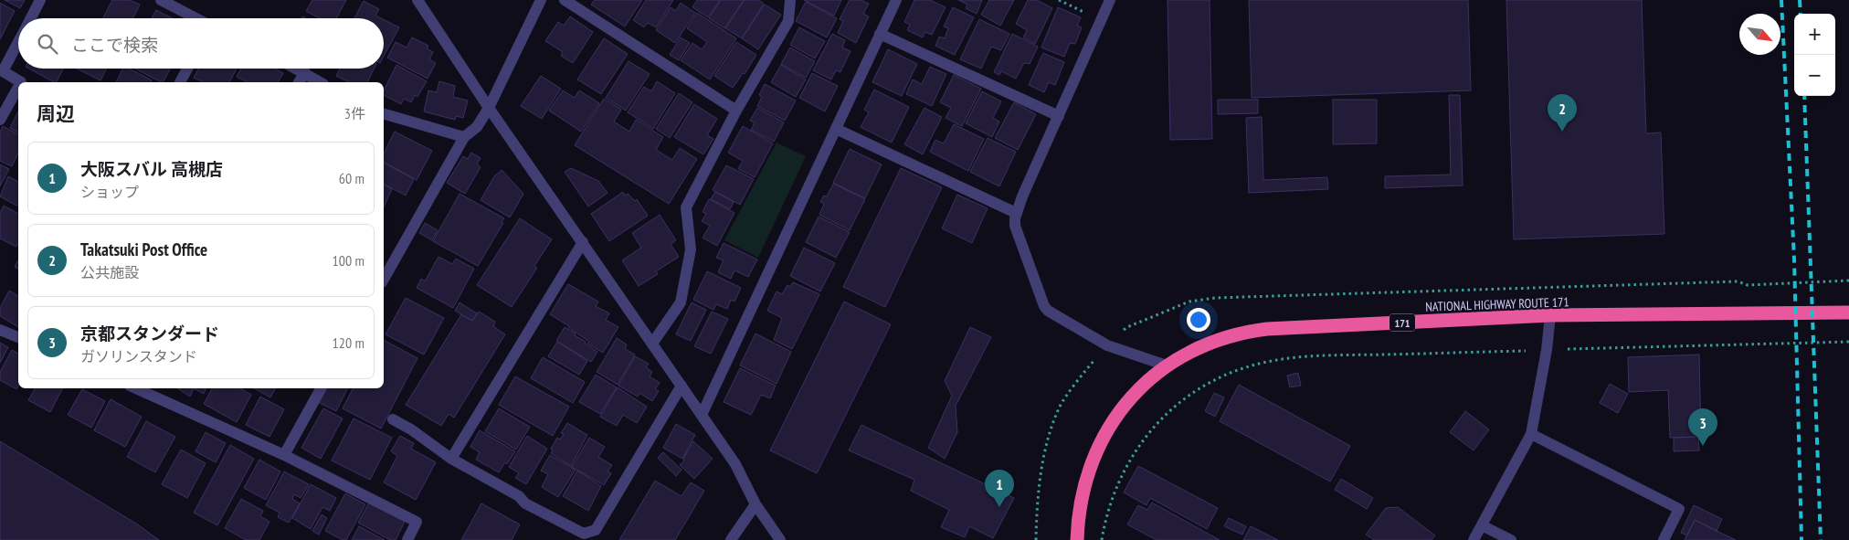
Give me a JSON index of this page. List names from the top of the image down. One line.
{"streets":{"highway":["NATIONAL HIGHWAY ROUTE 171","171"]},"north":"bottom right","page":{"map_buttons":["+","−"],"search":"ここで検索","heading":["周辺","3件"],"pins":["2","3","1"],"list":[{"mark":"1","name":"大阪スバル 高槻店","note":"ショップ","value":"60 m"},{"mark":"2","name":"Takatsuki Post Office","note":"公共施設","value":"100 m"},{"mark":"3","name":"京都スタンダード","note":"ガソリンスタンド","value":"120 m"}]}}
